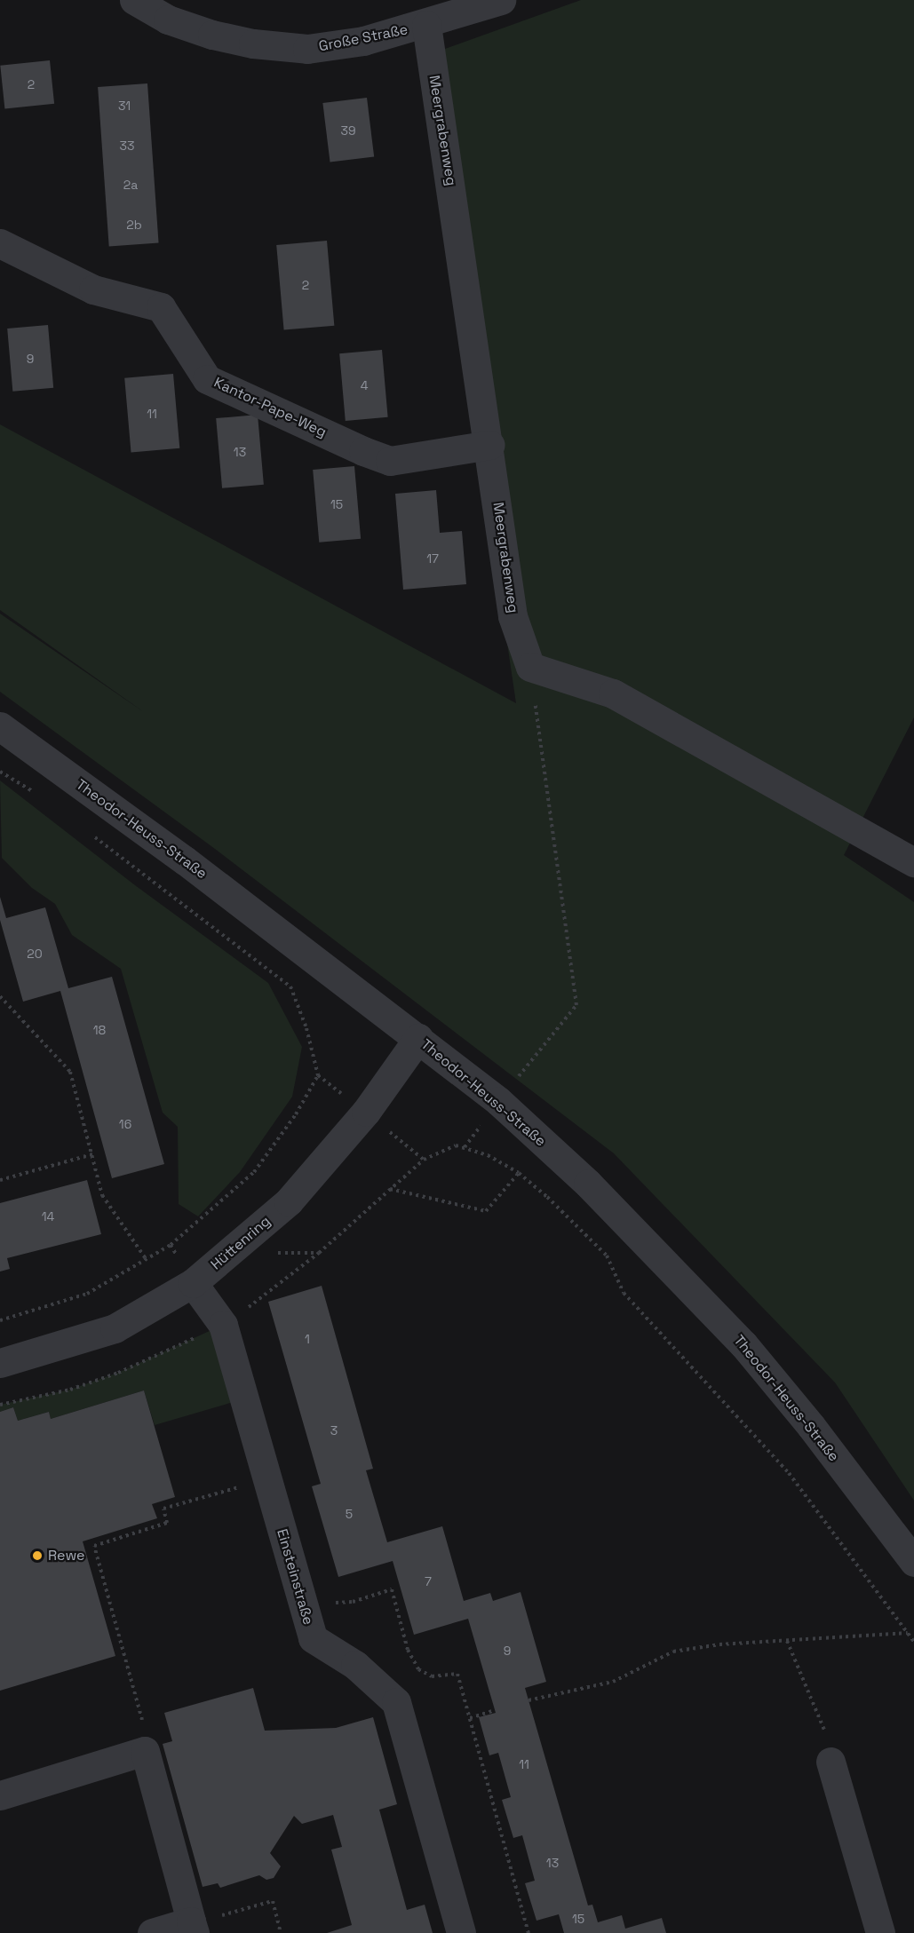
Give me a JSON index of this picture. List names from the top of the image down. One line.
{"streets":{"street":["Große Straße","Meergrabenweg","Kantor-Pape-Weg","Theodor-Heuss-Straße","Hüttenring","Einsteinstraße"]},"crossings":[["Große Straße","Meergrabenweg"],["Meergrabenweg","Kantor-Pape-Weg"],["Theodor-Heuss-Straße","Hüttenring"],["Hüttenring","Einsteinstraße"]],"places":["Rewe"],"house_numbers":["2","31","39","33","2a","2b","2","9","4","11","13","15","17","20","18","16","14","1","3","5","7","9","11","13","15"]}
